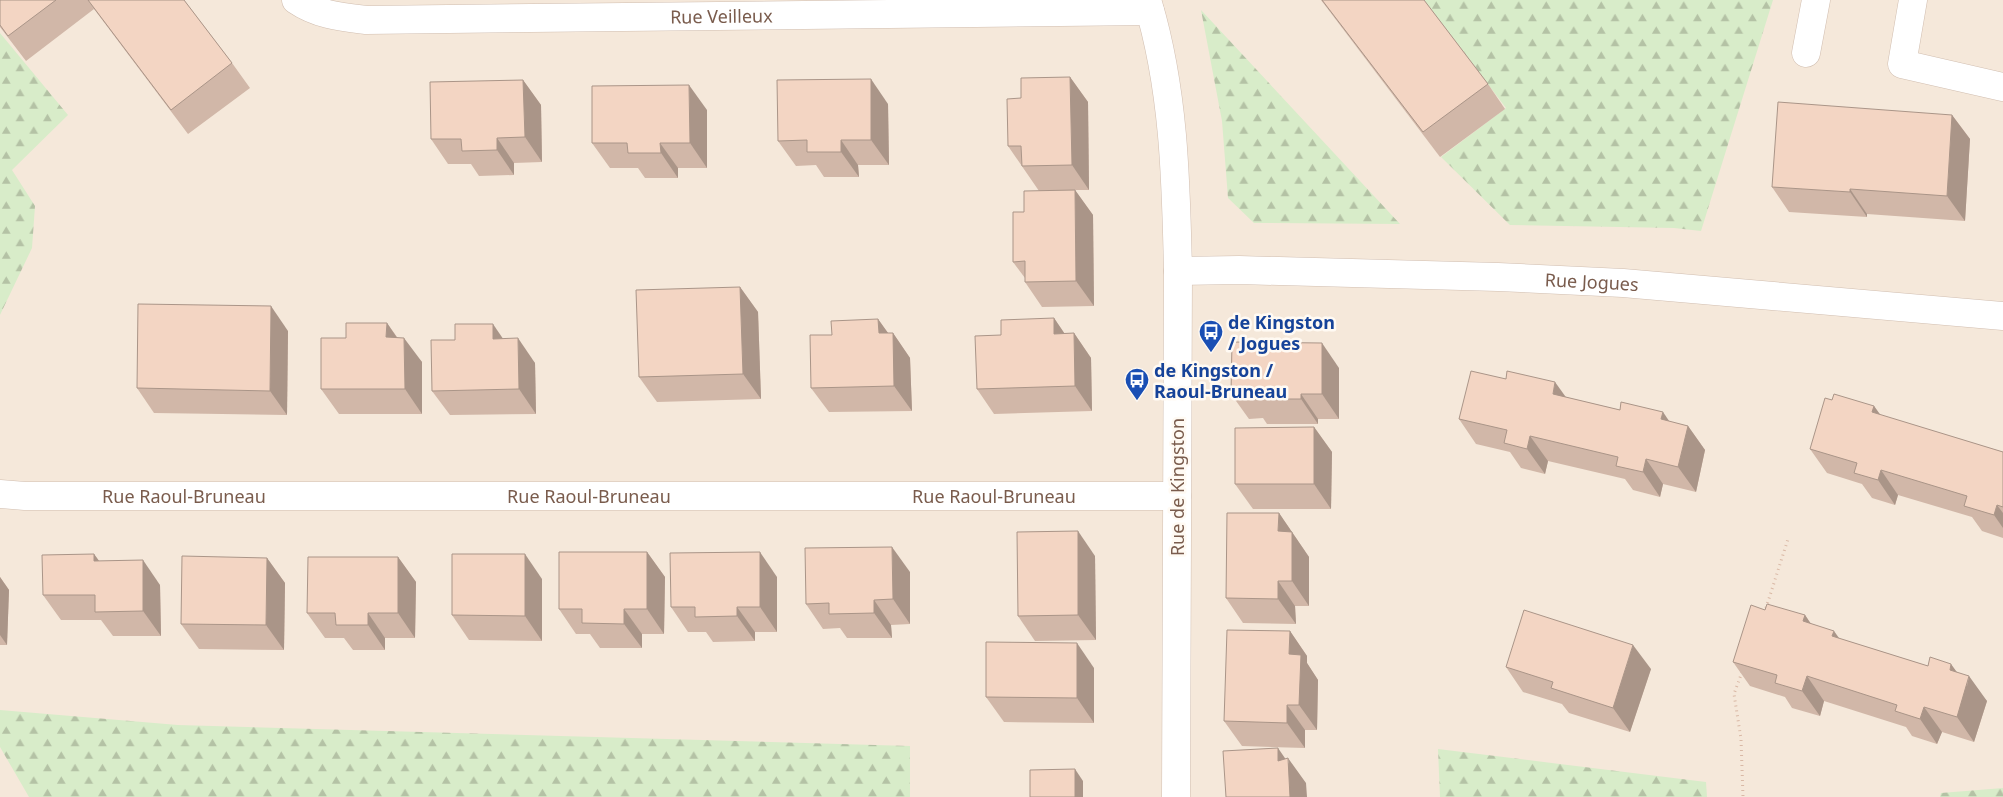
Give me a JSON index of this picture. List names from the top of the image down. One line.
{"streets":{"street":["Rue Veilleux","Rue Jogues","Rue de Kingston","Rue Raoul-Bruneau"]},"crossings":[["Rue Veilleux","Rue de Kingston"],["Rue Jogues","Rue de Kingston"],["Rue de Kingston","Rue Raoul-Bruneau"]],"places":{"bus stop":["de Kingston / Jogues","de Kingston / Raoul-Bruneau"]}}
